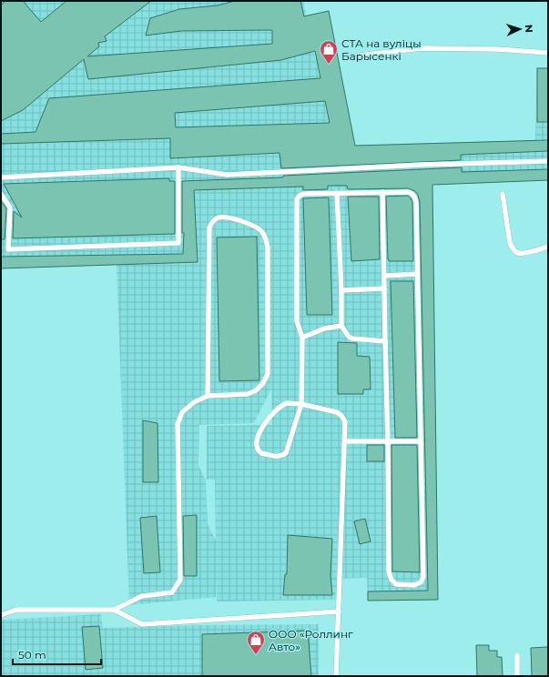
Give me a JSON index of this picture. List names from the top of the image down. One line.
{"places":{"shop":["СТА на вуліцы Барысенкі","ООО «Роллинг Авто»"]},"scale_bar":"50 m","north":"right"}
